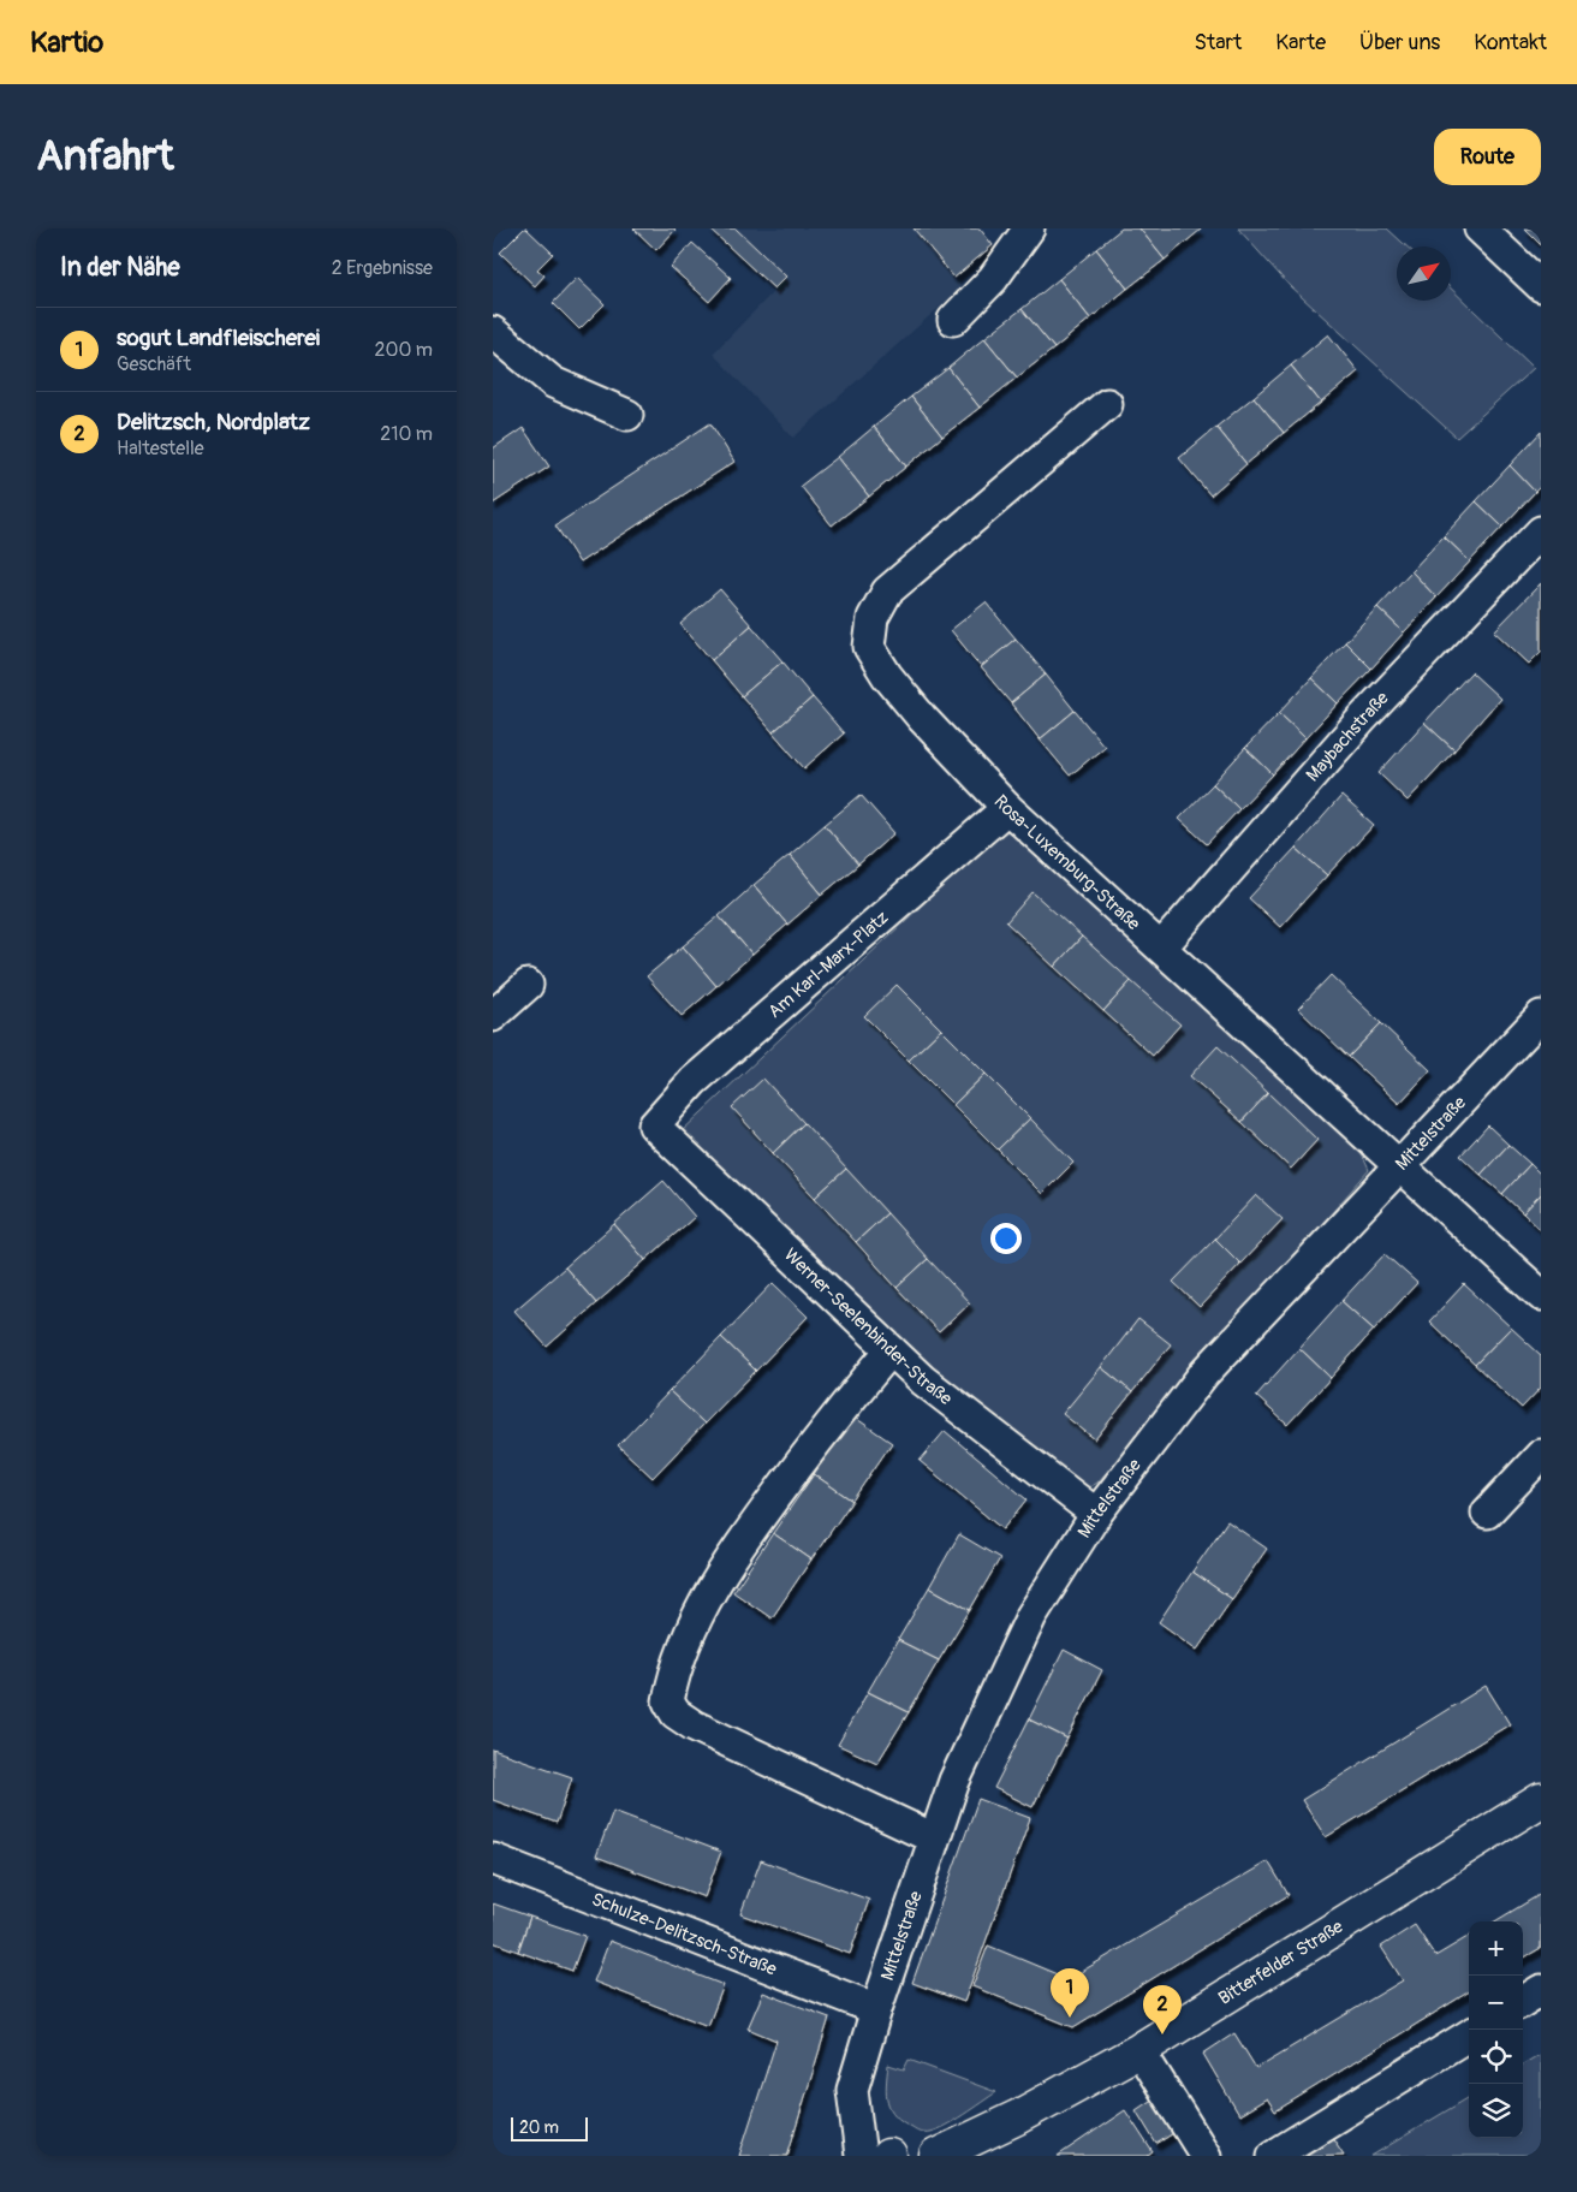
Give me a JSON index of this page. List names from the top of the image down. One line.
{"streets":{"main road":["Bitterfelder Straße"],"street":["Maybachstraße","Rosa-Luxemburg-Straße","Am Karl-Marx-Platz","Mittelstraße","Werner-Seelenbinder-Straße","Schulze-Delitzsch-Straße"]},"crossings":[["Maybachstraße","Rosa-Luxemburg-Straße"],["Rosa-Luxemburg-Straße","Am Karl-Marx-Platz"],["Rosa-Luxemburg-Straße","Mittelstraße"],["Am Karl-Marx-Platz","Werner-Seelenbinder-Straße"],["Mittelstraße","Werner-Seelenbinder-Straße"],["Mittelstraße","Schulze-Delitzsch-Straße"]],"scale_bar":"20 m","north":"top right","page":{"header":"Kartio","nav":["Start","Karte","Über uns","Kontakt"],"buttons":"Route","title":"Anfahrt","heading":["In der Nähe","2 Ergebnisse"],"list":[{"mark":"1","name":"sogut Landfleischerei","note":"Geschäft","value":"200 m"},{"mark":"2","name":"Delitzsch, Nordplatz","note":"Haltestelle","value":"210 m"}],"map_buttons":["+","−"],"pins":["1","2"],"scale":"20 m"}}
